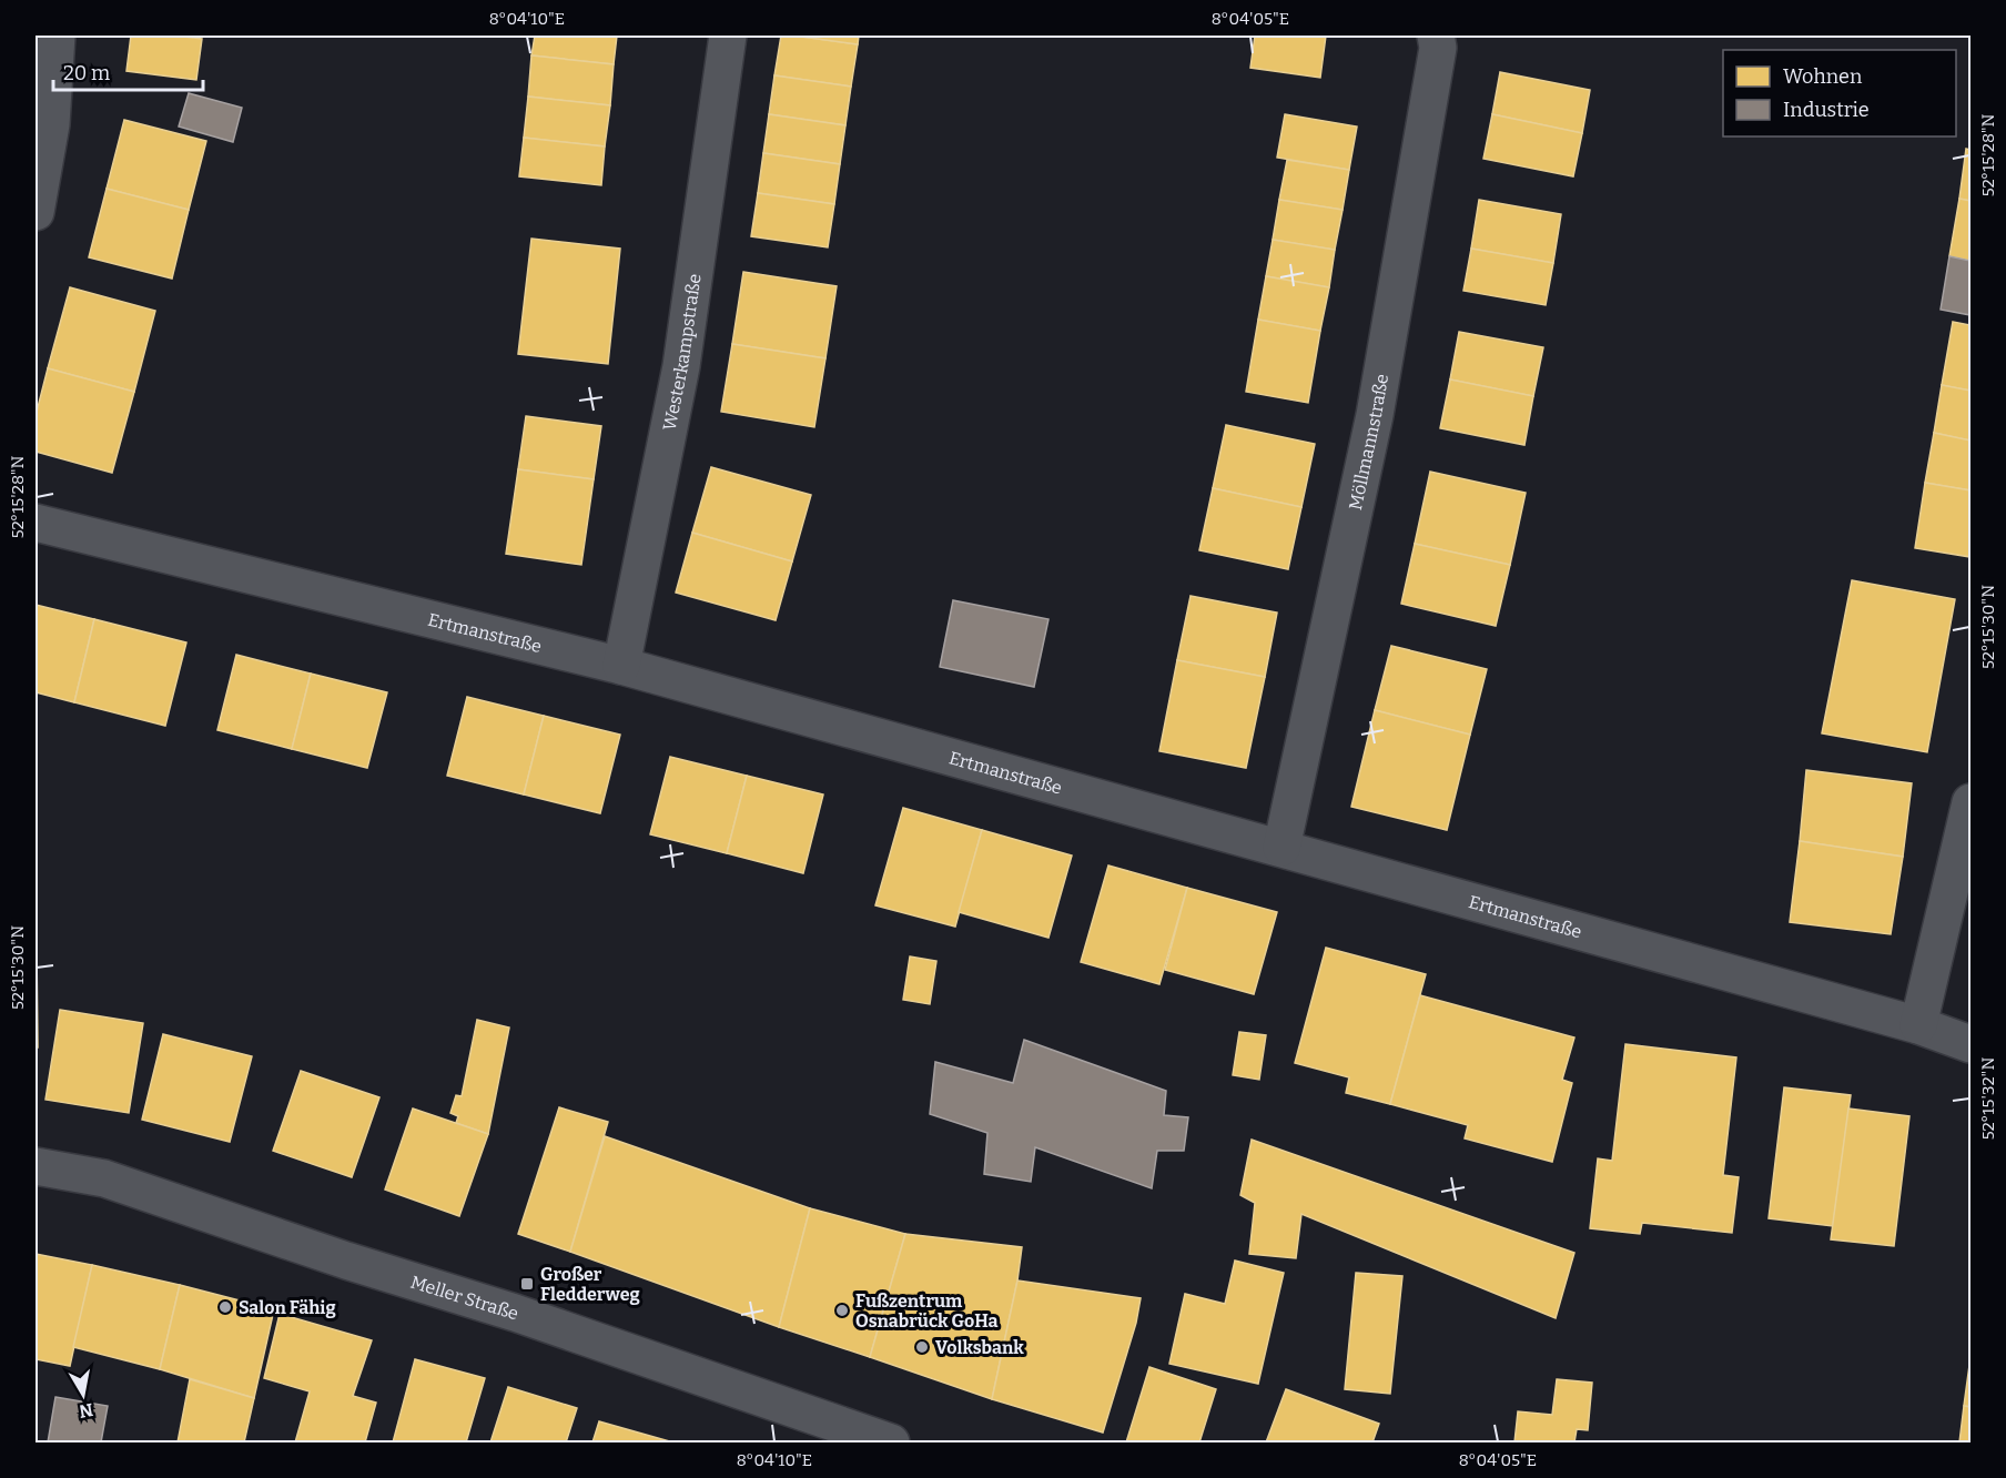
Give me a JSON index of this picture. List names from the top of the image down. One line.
{"streets":{"street":["Westerkampstraße","Möllmannstraße","Ertmanstraße","Meller Straße"]},"crossings":[["Westerkampstraße","Ertmanstraße"],["Möllmannstraße","Ertmanstraße"]],"places":{"transit":["Großer Fledderweg"],"other":["Salon Fähig","Fußzentrum Osnabrück GoHa","Volksbank"]},"legend":["Wohnen","Industrie"],"scale_bar":"20 m","north":"bottom","coordinates":["8°04'10\"E","8°04'05\"E","52°15'28\"N","52°15'30\"N","52°15'32\"N"]}
